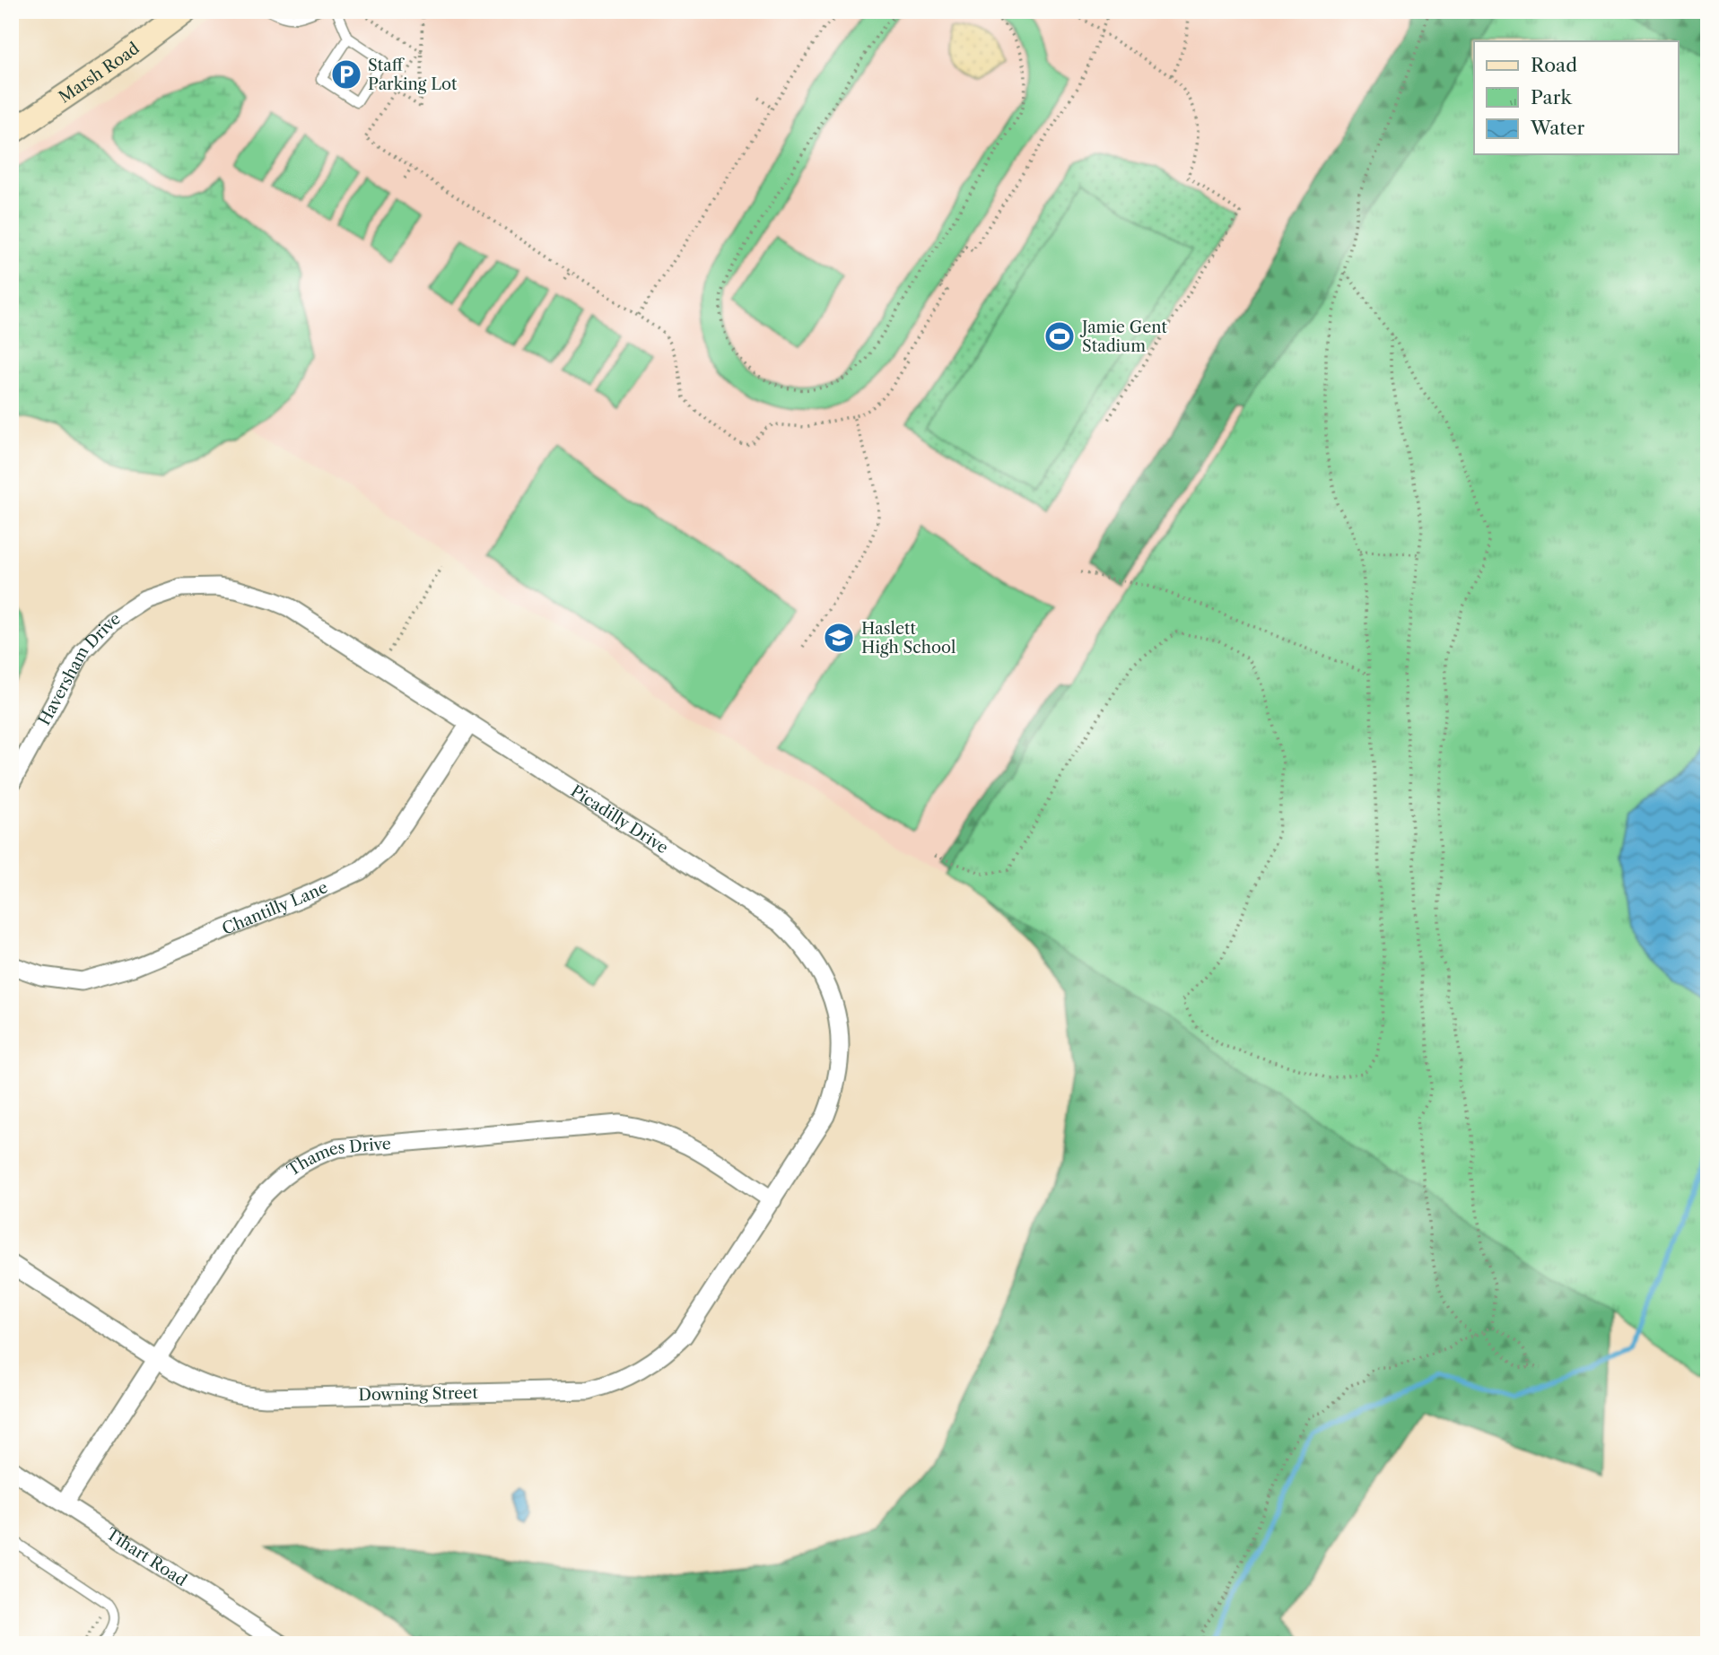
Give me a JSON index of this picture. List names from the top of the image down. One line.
{"streets":{"main road":["Marsh Road"],"street":["Haversham Drive","Picadilly Drive","Chantilly Lane","Thames Drive","Downing Street","Tihart Road"]},"crossings":[["Haversham Drive","Picadilly Drive"],["Picadilly Drive","Chantilly Lane"],["Picadilly Drive","Thames Drive"],["Picadilly Drive","Downing Street"],["Thames Drive","Downing Street"],["Thames Drive","Tihart Road"]],"places":{"parking":["Staff Parking Lot"],"sports":["Jamie Gent Stadium"],"school or university":["Haslett High School"]},"legend":["Road","Park","Water"]}
